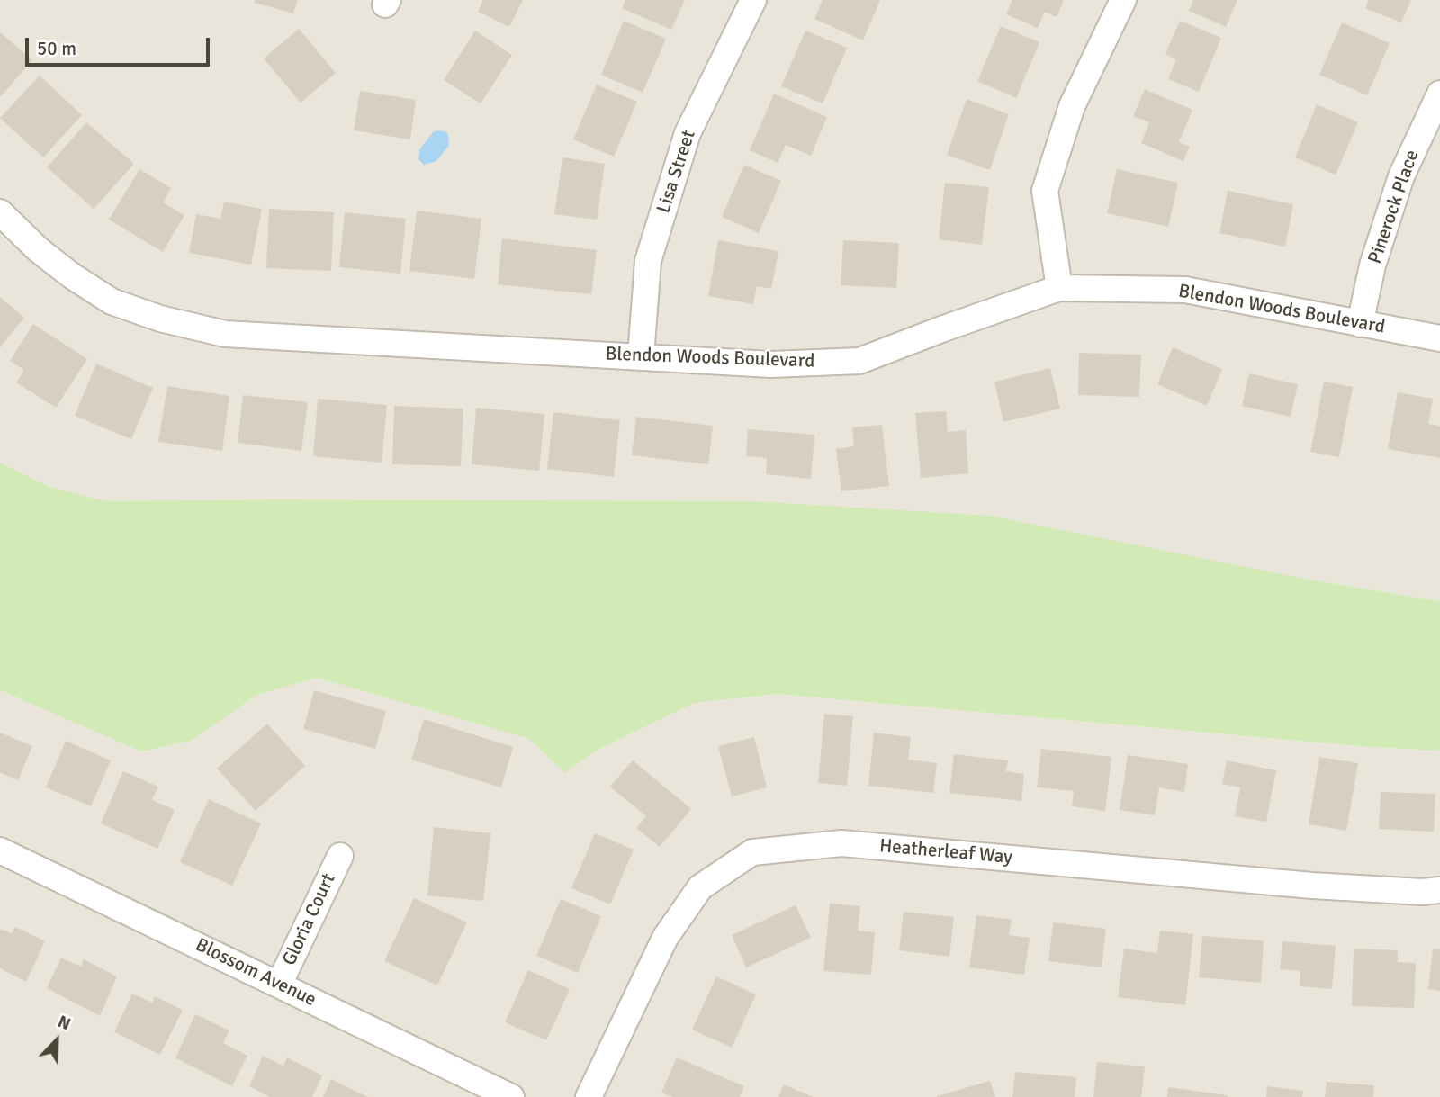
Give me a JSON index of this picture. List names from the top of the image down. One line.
{"streets":{"street":["Lisa Street","Pinerock Place","Blendon Woods Boulevard","Heatherleaf Way","Gloria Court","Blossom Avenue"]},"crossings":[["Lisa Street","Blendon Woods Boulevard"],["Pinerock Place","Blendon Woods Boulevard"],["Gloria Court","Blossom Avenue"]],"scale_bar":"50 m","north":"top right"}
